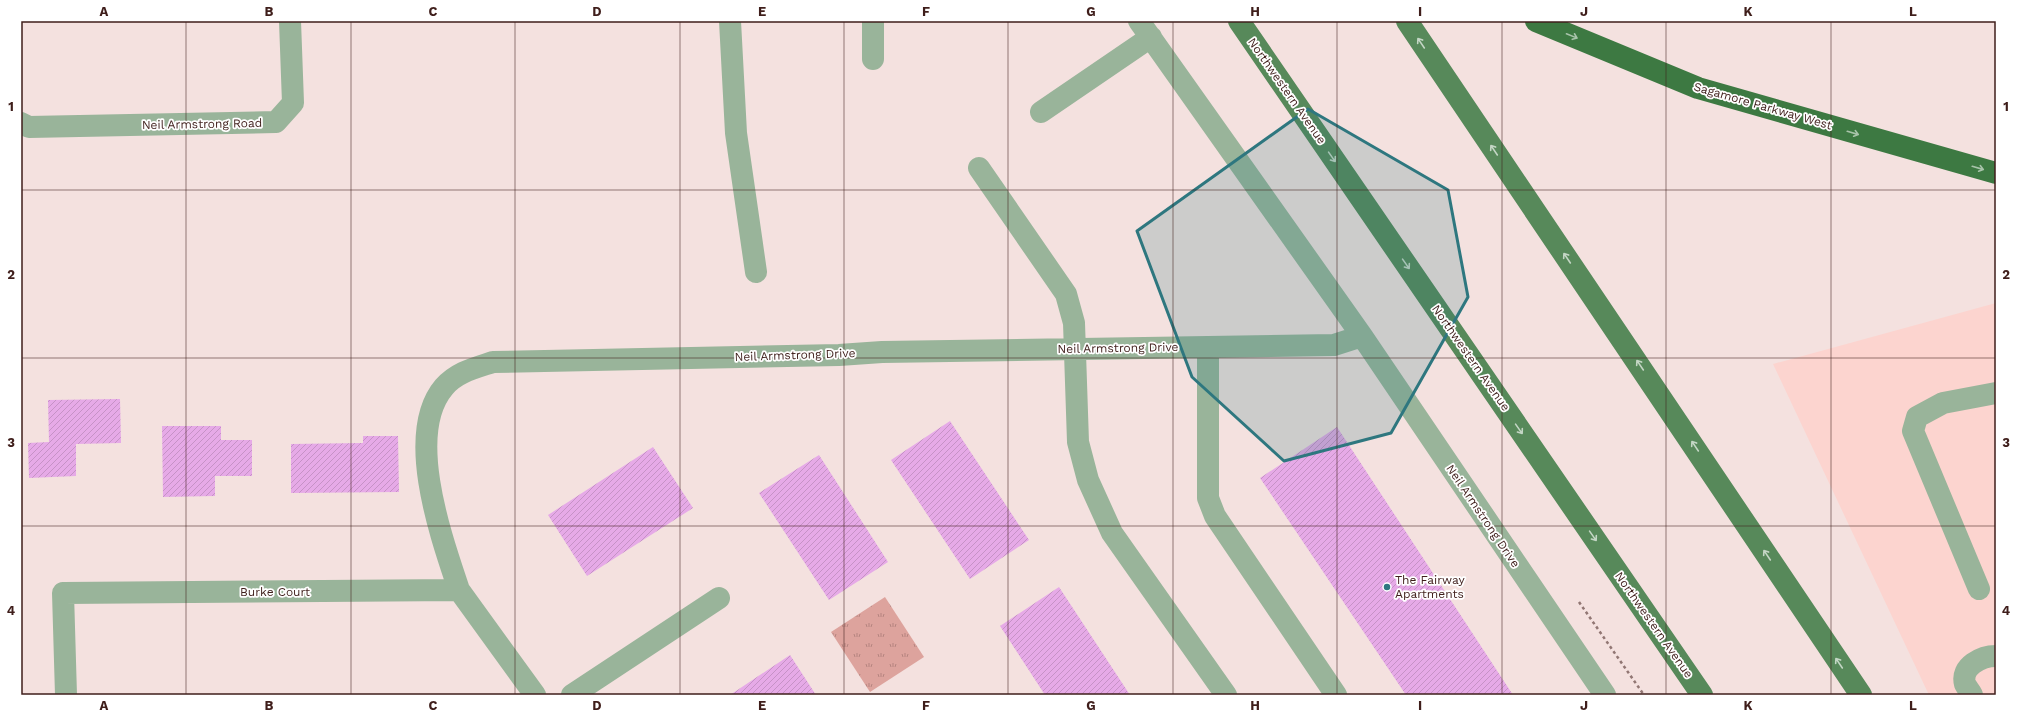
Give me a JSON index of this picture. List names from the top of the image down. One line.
{"streets":{"highway":["Sagamore Parkway West"],"main road":["Northwestern Avenue"],"street":["Neil Armstrong Road","Neil Armstrong Drive","Burke Court"]},"crossings":[["Neil Armstrong Drive","Burke Court"]],"one_way":["Sagamore Parkway West"],"places":["The Fairway Apartments"],"grid":{"columns":["A","B","C","D","E","F","G","H","I","J","K","L"],"rows":["1","2","3","4"]}}
